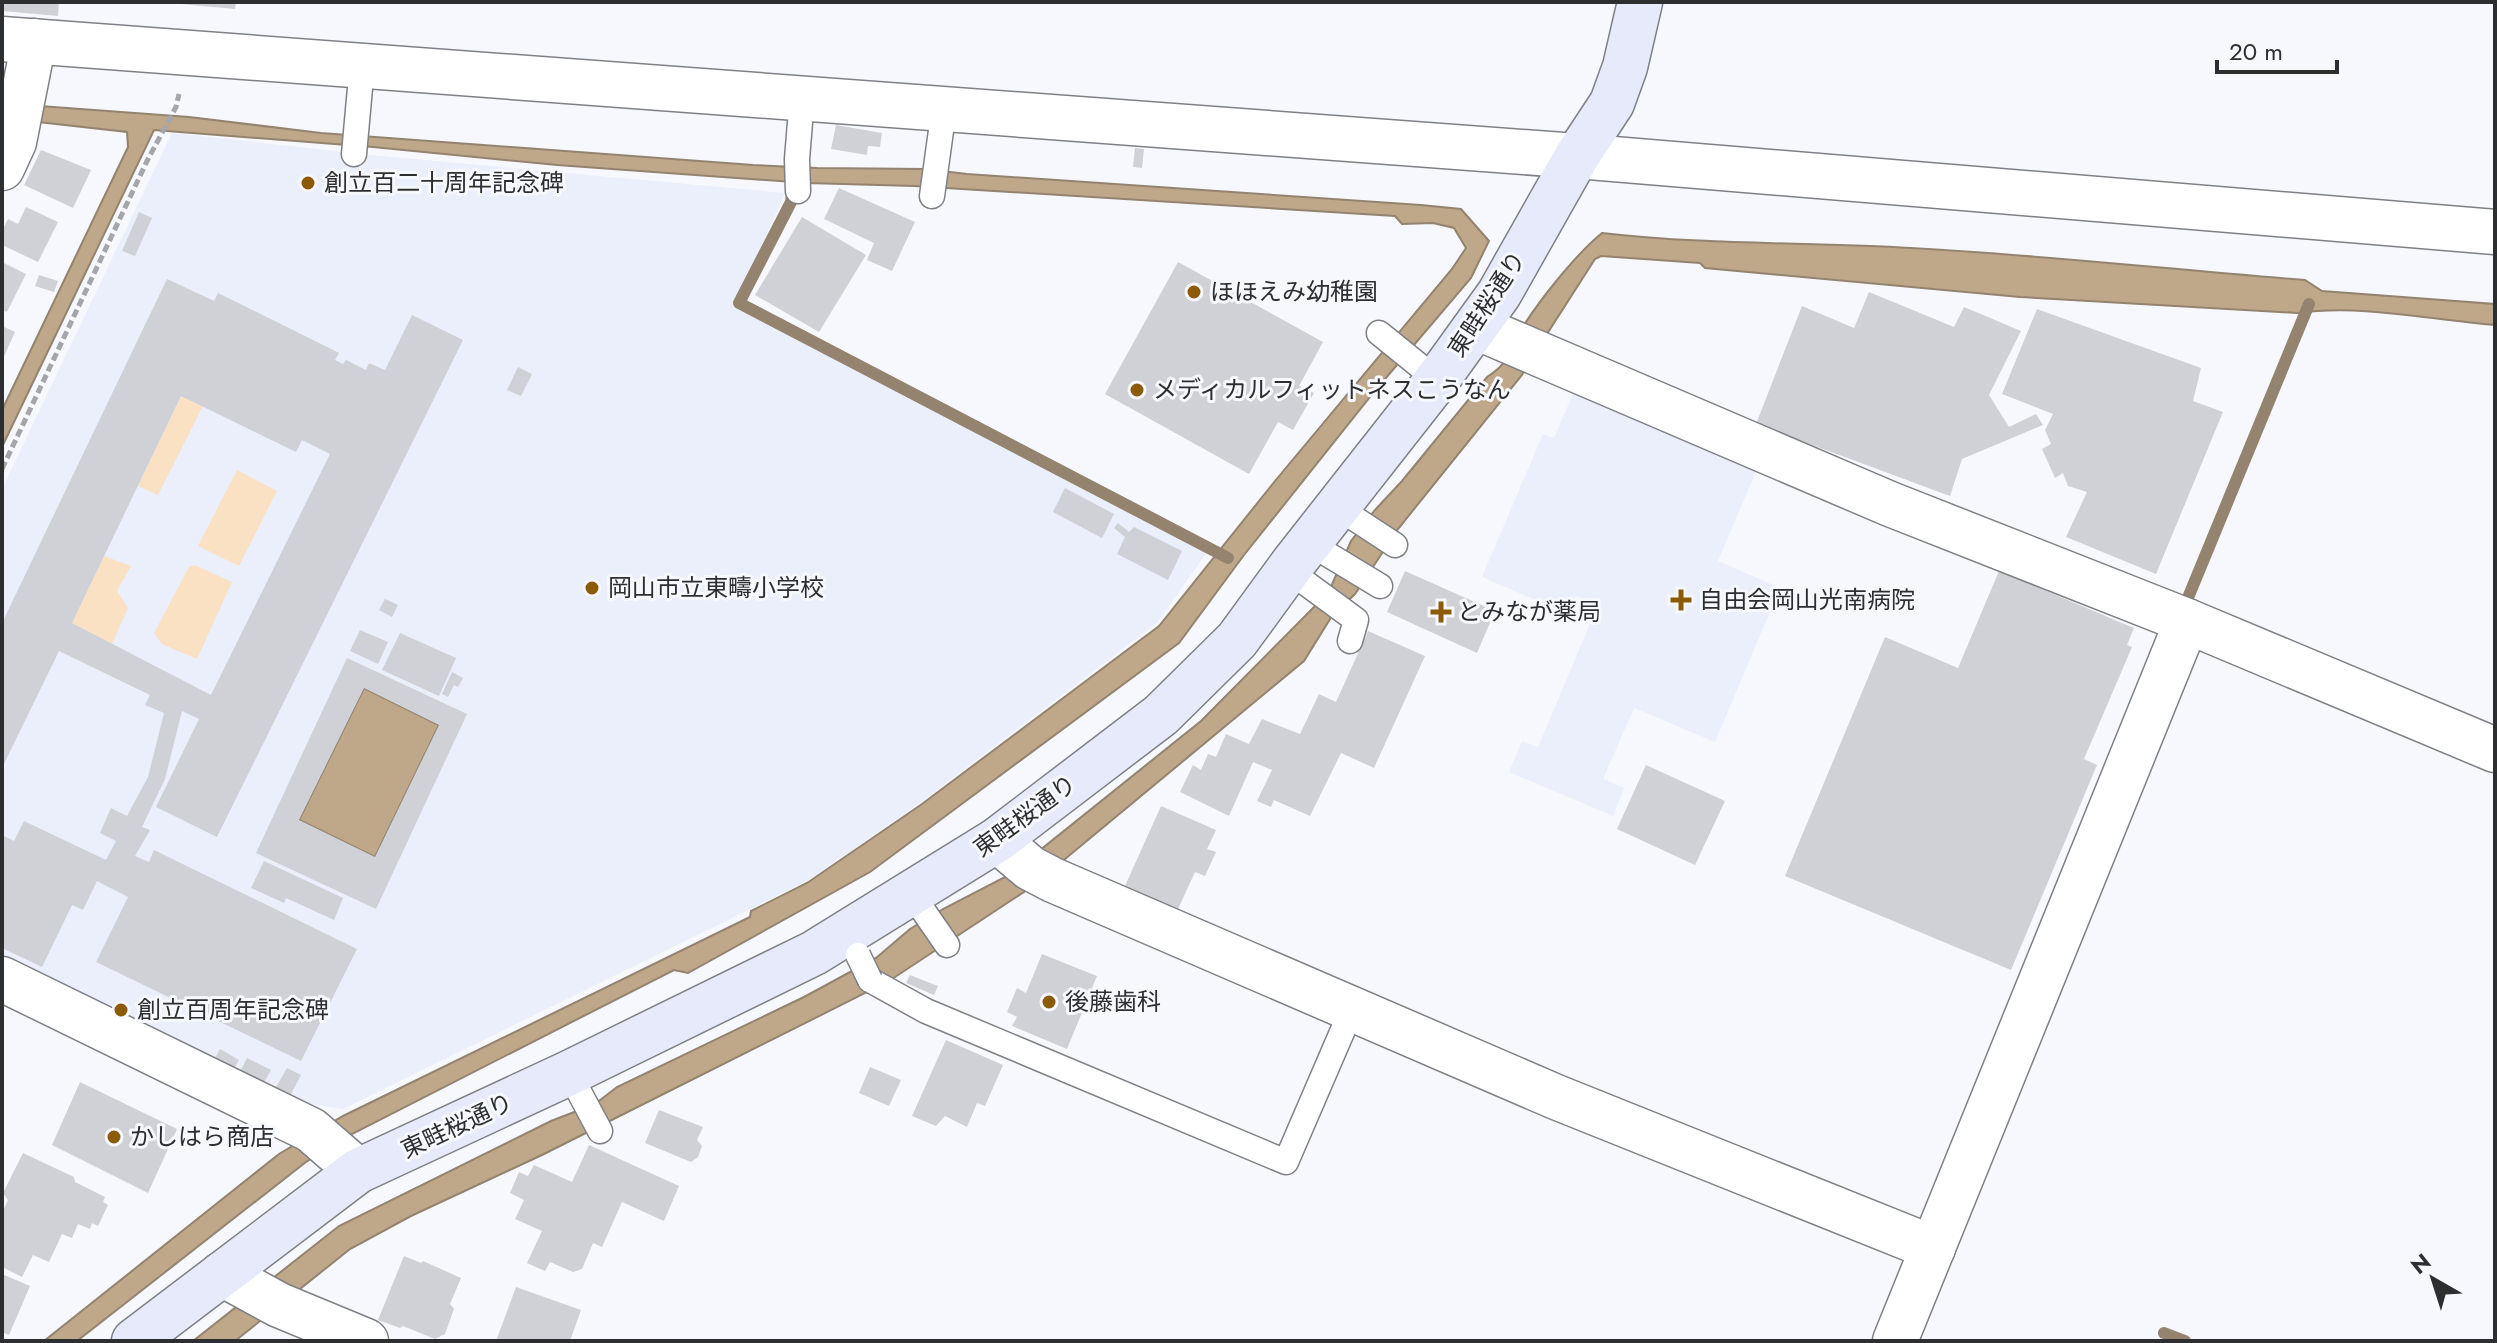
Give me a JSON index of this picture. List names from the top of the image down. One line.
{"streets":{"street":["東畦桜通り"]},"places":{"other":["創立百二十周年記念碑","ほほえみ幼稚園","メディカルフィットネスこうなん","岡山市立東疇小学校","後藤歯科","創立百周年記念碑","かしはら商店"],"health":["自由会岡山光南病院","とみなが薬局"]},"scale_bar":"20 m","north":"top left"}
